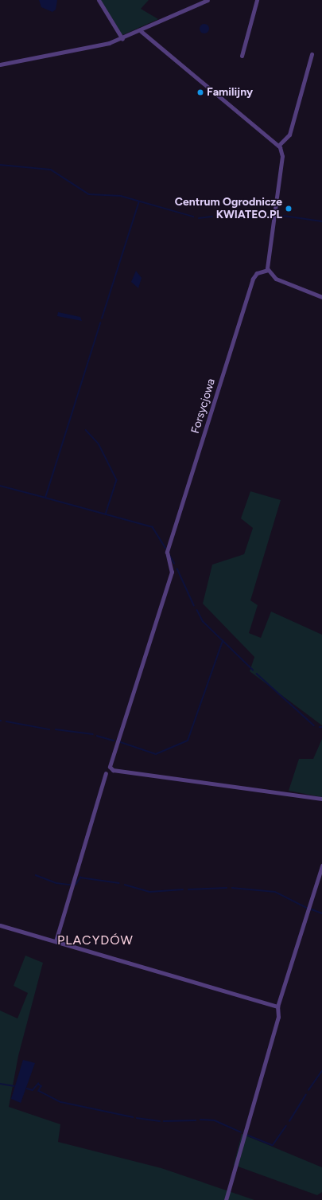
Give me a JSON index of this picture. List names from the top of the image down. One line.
{"streets":{"street":["Forsycjowa"]},"districts":["PLACYDÓW"],"places":["Familijny","Centrum Ogrodnicze KWIATEO.PL"]}
